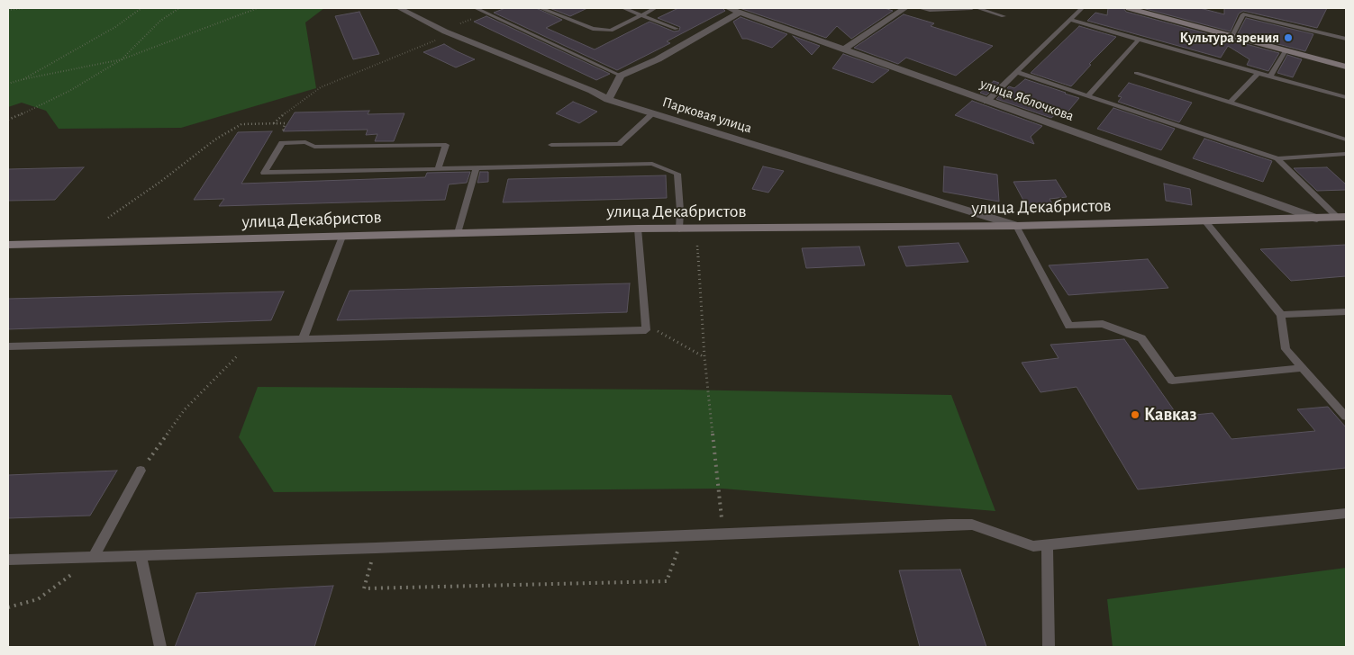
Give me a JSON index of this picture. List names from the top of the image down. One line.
{"streets":{"street":["улица Яблочкова","Парковая улица","улица Декабристов"]},"crossings":[["улица Яблочкова","улица Декабристов"],["Парковая улица","улица Декабристов"]],"places":["Культура зрения","Кавказ"]}
